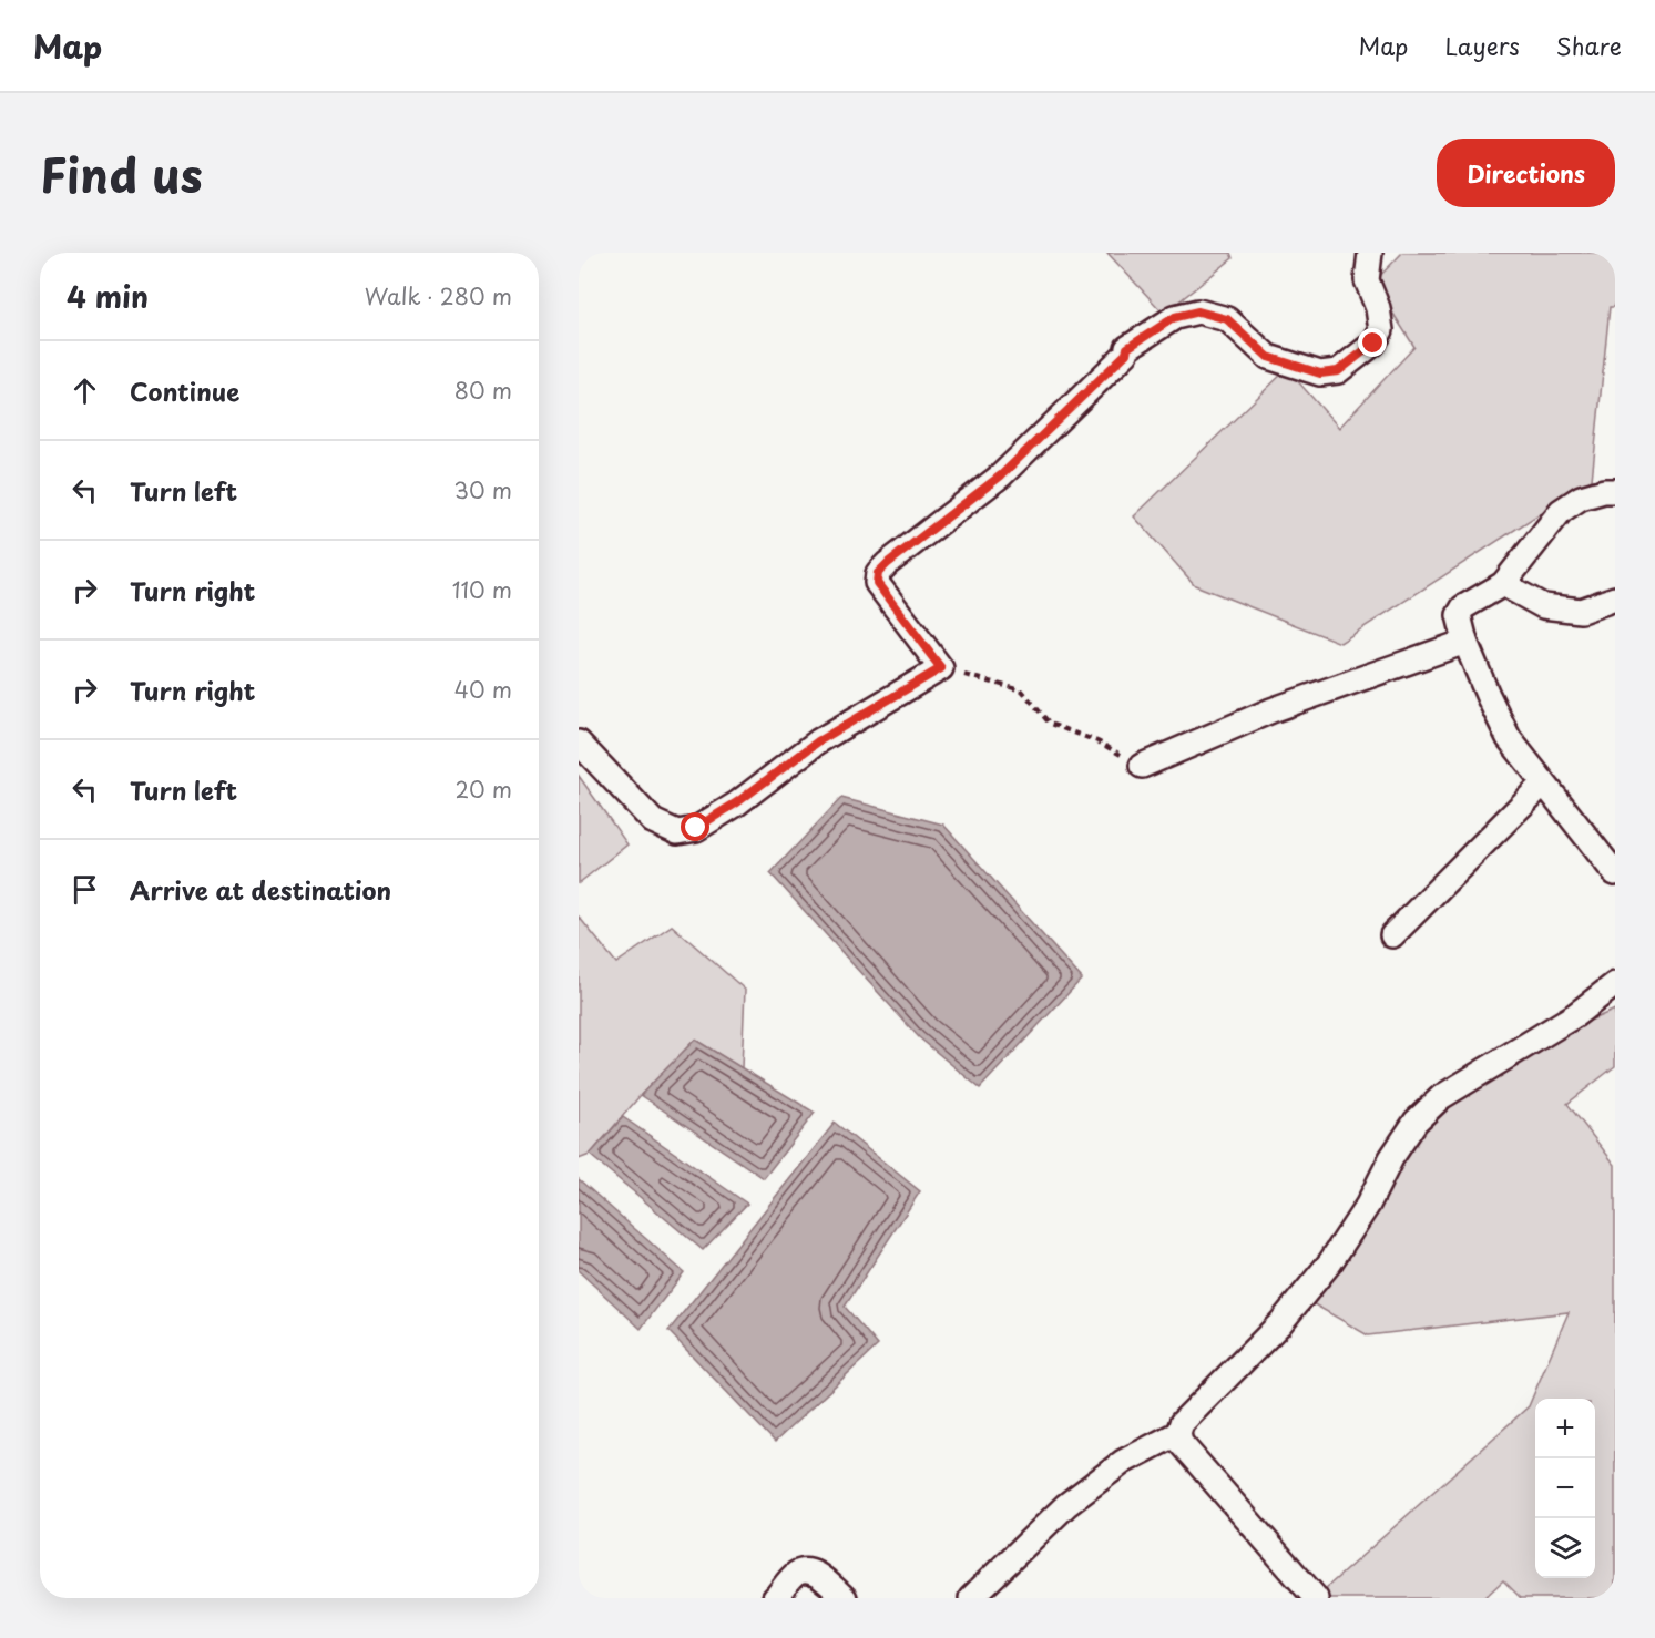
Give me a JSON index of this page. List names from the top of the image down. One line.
{"page":{"header":"Map","nav":["Map","Layers","Share"],"title":"Find us","buttons":"Directions","heading":["4 min","Walk · 280 m"],"list":[["Continue","80 m"],["Turn left","30 m"],["Turn right","110 m"],["Turn right","40 m"],["Turn left","20 m"],"Arrive at destination"],"map_buttons":["+","−"]}}
